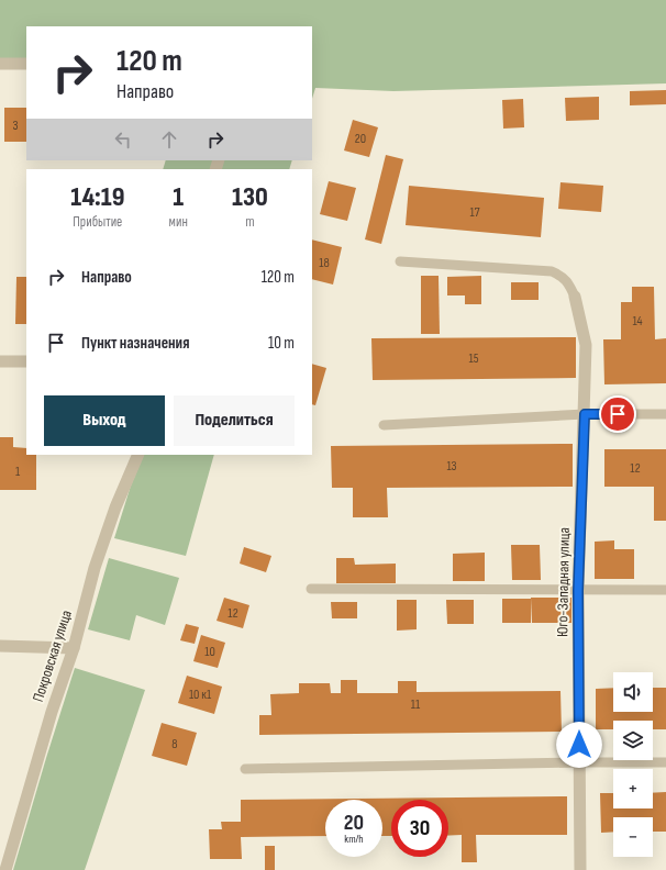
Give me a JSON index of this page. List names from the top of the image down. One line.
{"streets":{"street":["Юго-Западная улица","Покровская улица"]},"house_numbers":["3","20","17","18","14","15","13","12","1","12","10","10 к1","11","8"],"page":{"turn":["120 m","Направо"],"eta":["14:19","Прибытие","1","мин","130","m"],"list":[{"name":"Направо","value":"120 m"},{"name":"Пункт назначения","value":"10 m"}],"buttons":["Выход","Поделиться"],"map_buttons":["+","−"],"speed":"20 km/h","limit":"30"}}
